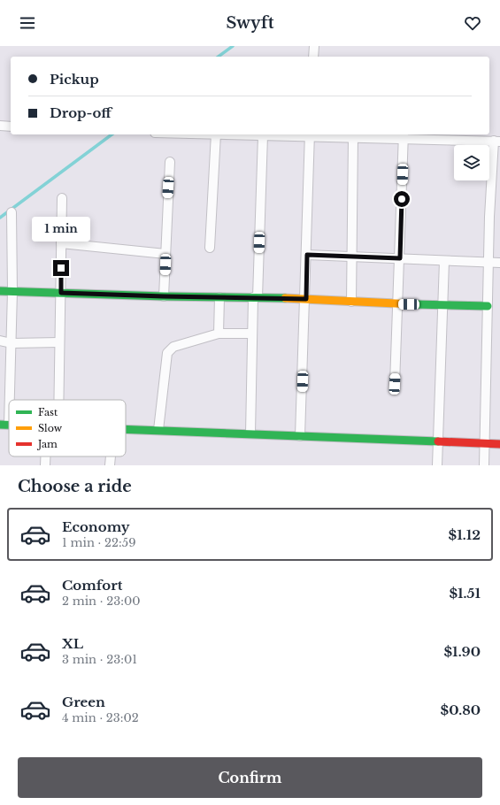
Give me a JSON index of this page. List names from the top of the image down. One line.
{"legend":["Fast","Slow","Jam"],"page":{"header":"Swyft","banner":["Pickup","Drop-off"],"bubble":"1 min","heading":"Choose a ride","list":[{"name":"Economy","note":"1 min · 22:59","value":"$1.12"},{"name":"Comfort","note":"2 min · 23:00","value":"$1.51"},{"name":"XL","note":"3 min · 23:01","value":"$1.90"},{"name":"Green","note":"4 min · 23:02","value":"$0.80"}],"buttons":"Confirm"}}
